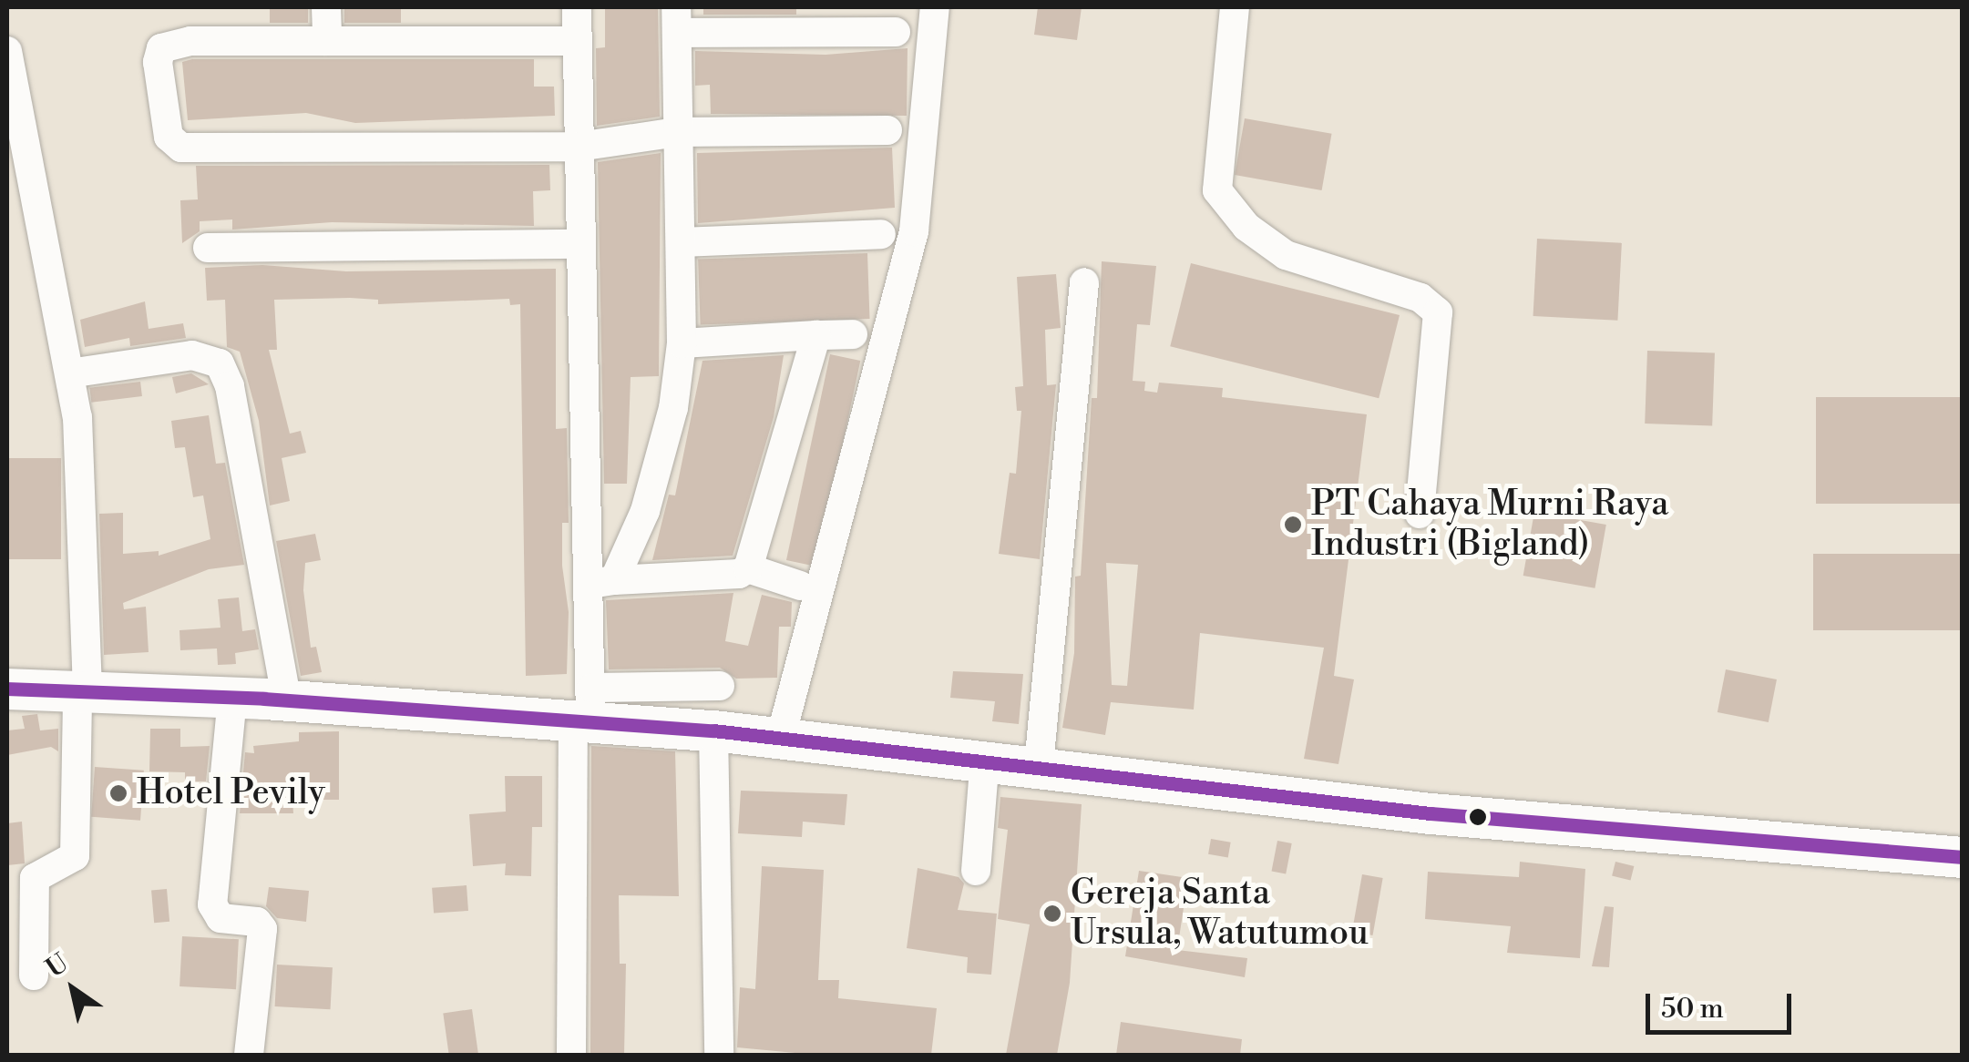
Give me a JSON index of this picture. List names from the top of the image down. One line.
{"places":["PT Cahaya Murni Raya Industri (Bigland)","Hotel Pevily","Gereja Santa Ursula, Watutumou"],"scale_bar":"50 m","north":"top left"}
